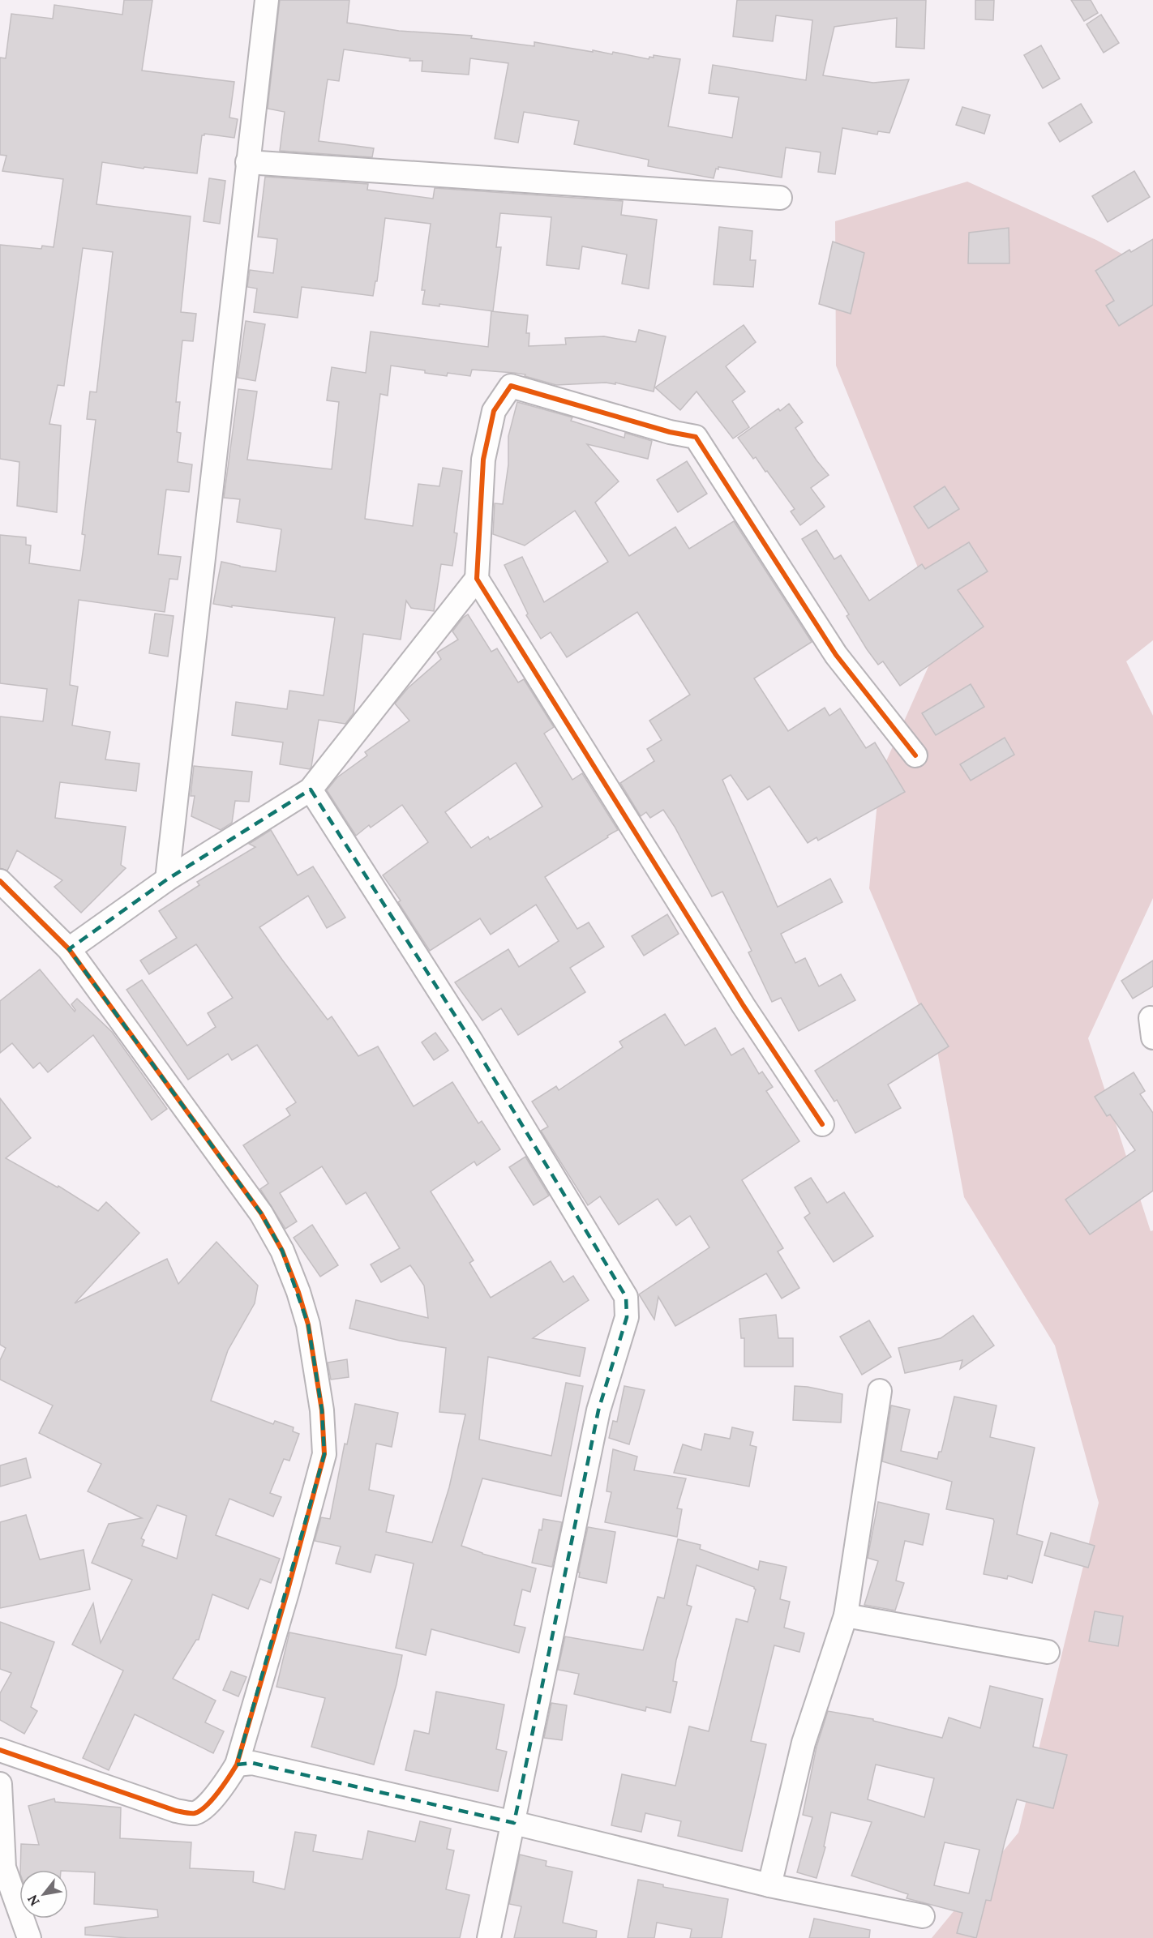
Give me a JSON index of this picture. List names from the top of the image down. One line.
{"north":"bottom left"}
